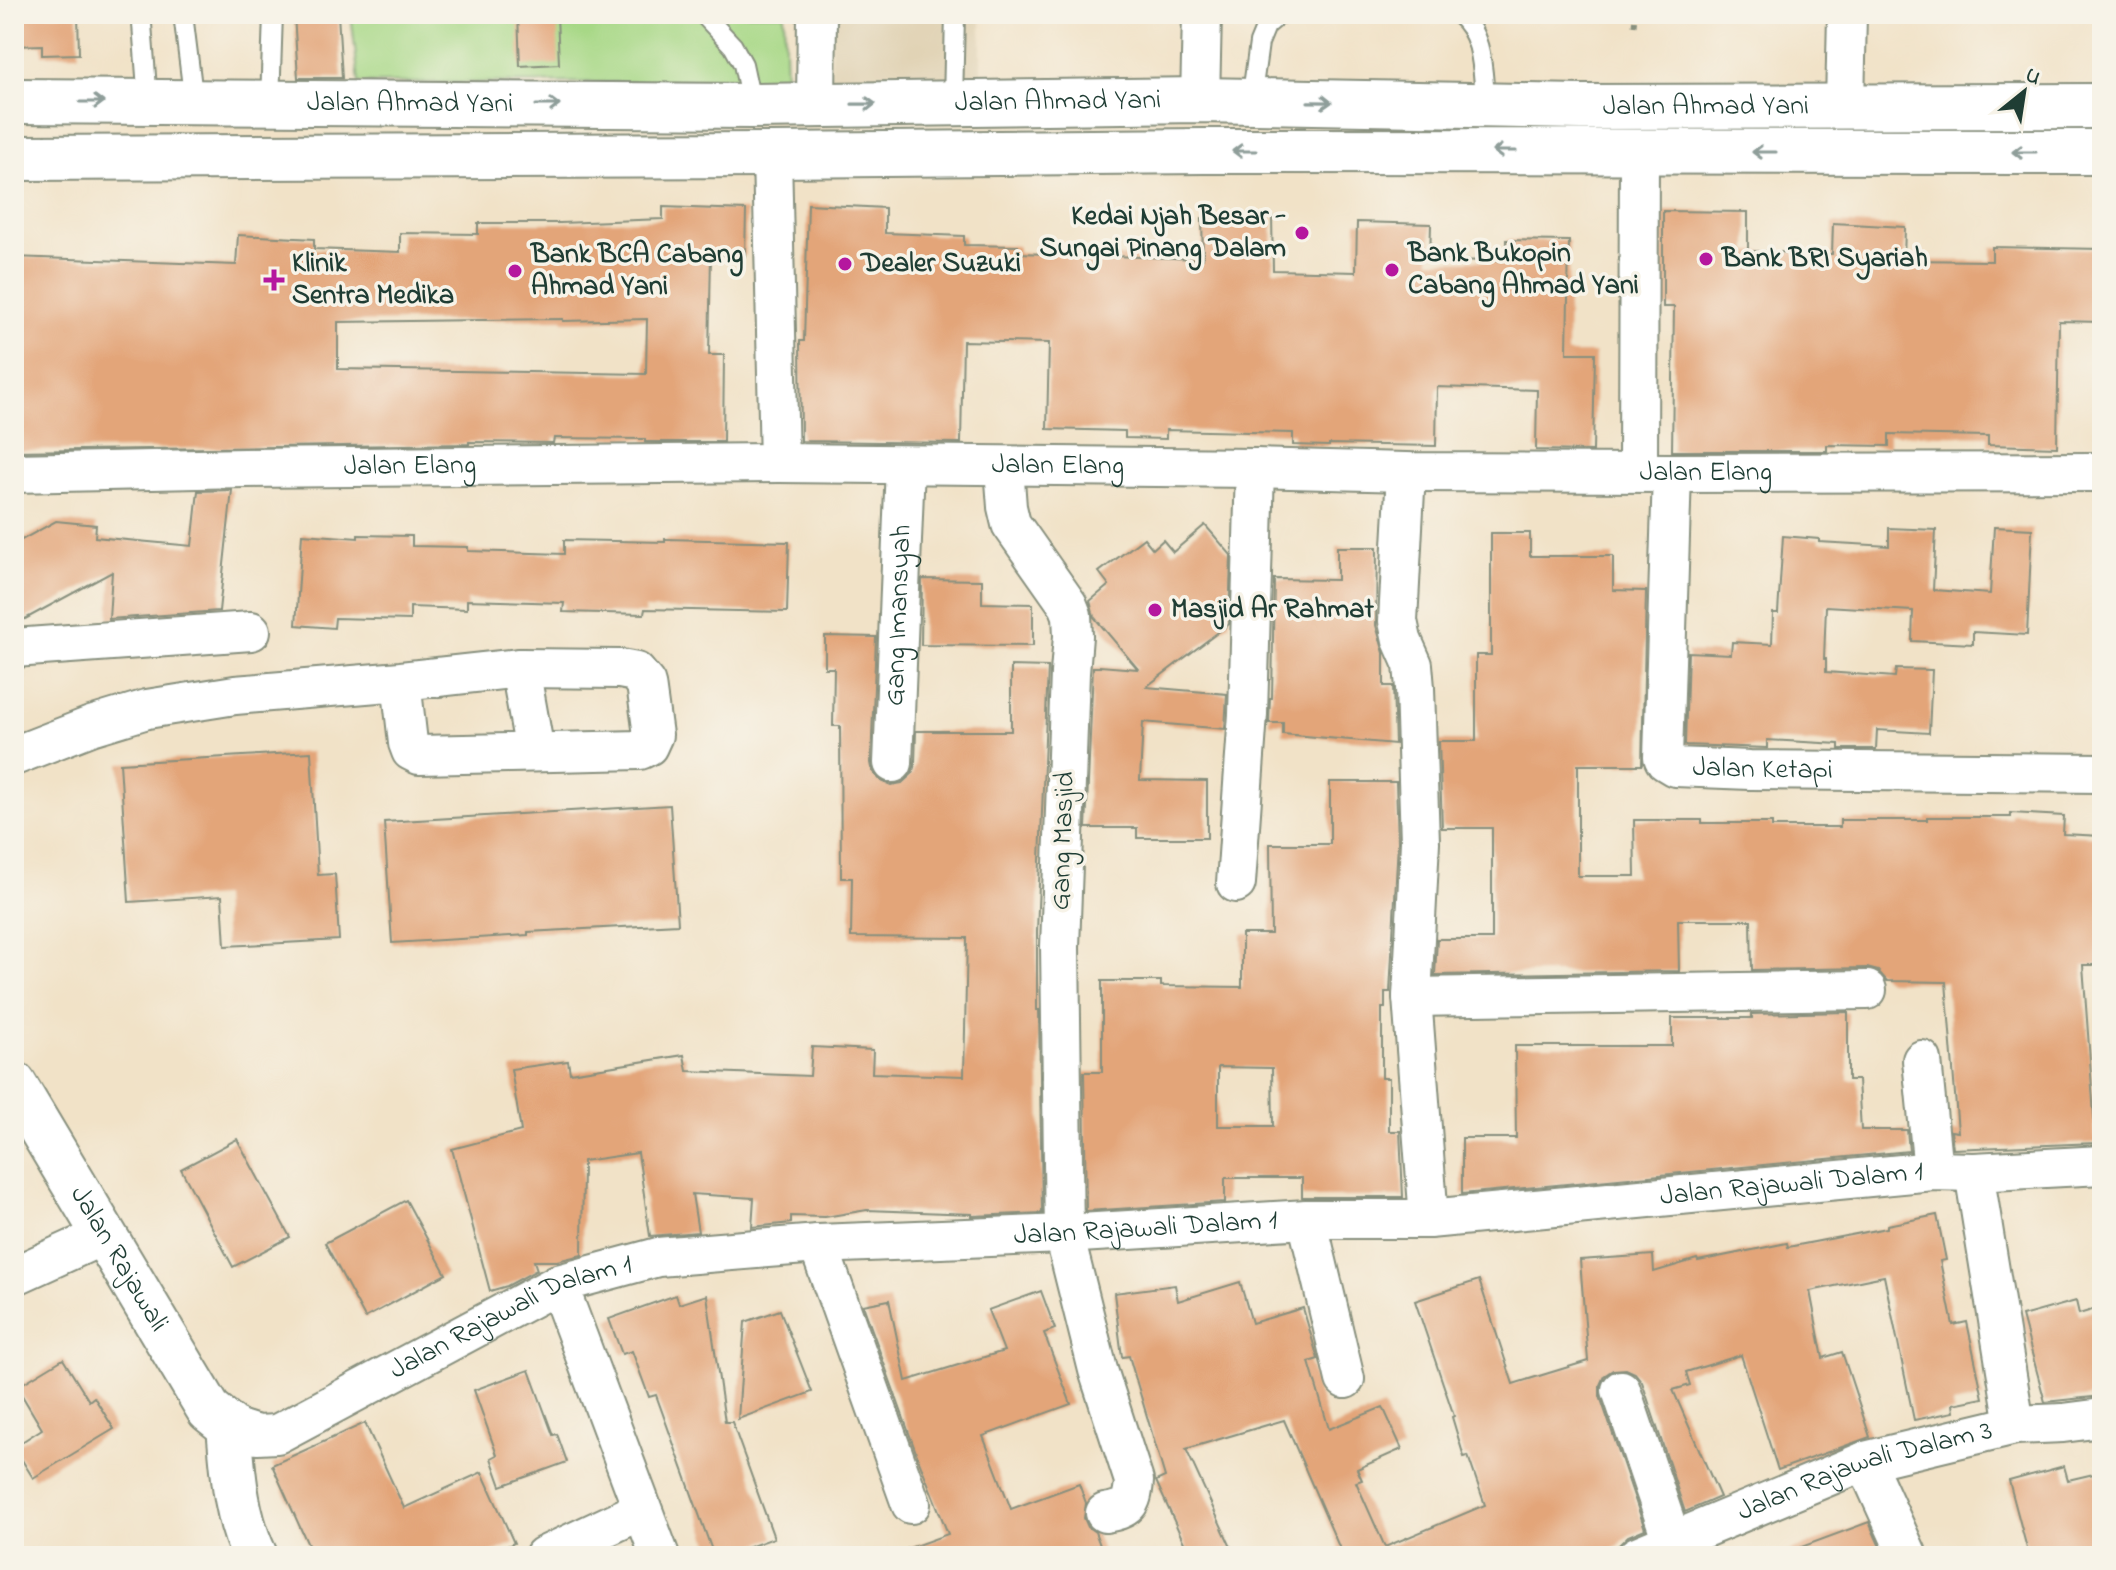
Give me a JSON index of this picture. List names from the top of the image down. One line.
{"streets":{"main road":["Jalan Ahmad Yani","Jalan Rajawali"],"street":["Jalan Elang","Gang Imansyah","Jalan Ketapi","Gang Masjid","Jalan Rajawali Dalam 1","Jalan Rajawali Dalam 3"]},"crossings":[["Jalan Elang","Gang Imansyah"],["Jalan Elang","Jalan Ketapi"],["Jalan Elang","Gang Masjid"],["Gang Masjid","Jalan Rajawali Dalam 1"],["Jalan Rajawali Dalam 1","Jalan Rajawali"]],"places":{"other":["Kedai Njah Besar - Sungai Pinang Dalam","Bank BRI Syariah","Dealer Suzuki","Bank Bukopin Cabang Ahmad Yani","Bank BCA Cabang Ahmad Yani","Masjid Ar Rahmat"],"health":["Klinik Sentra Medika"]},"north":"top right"}
